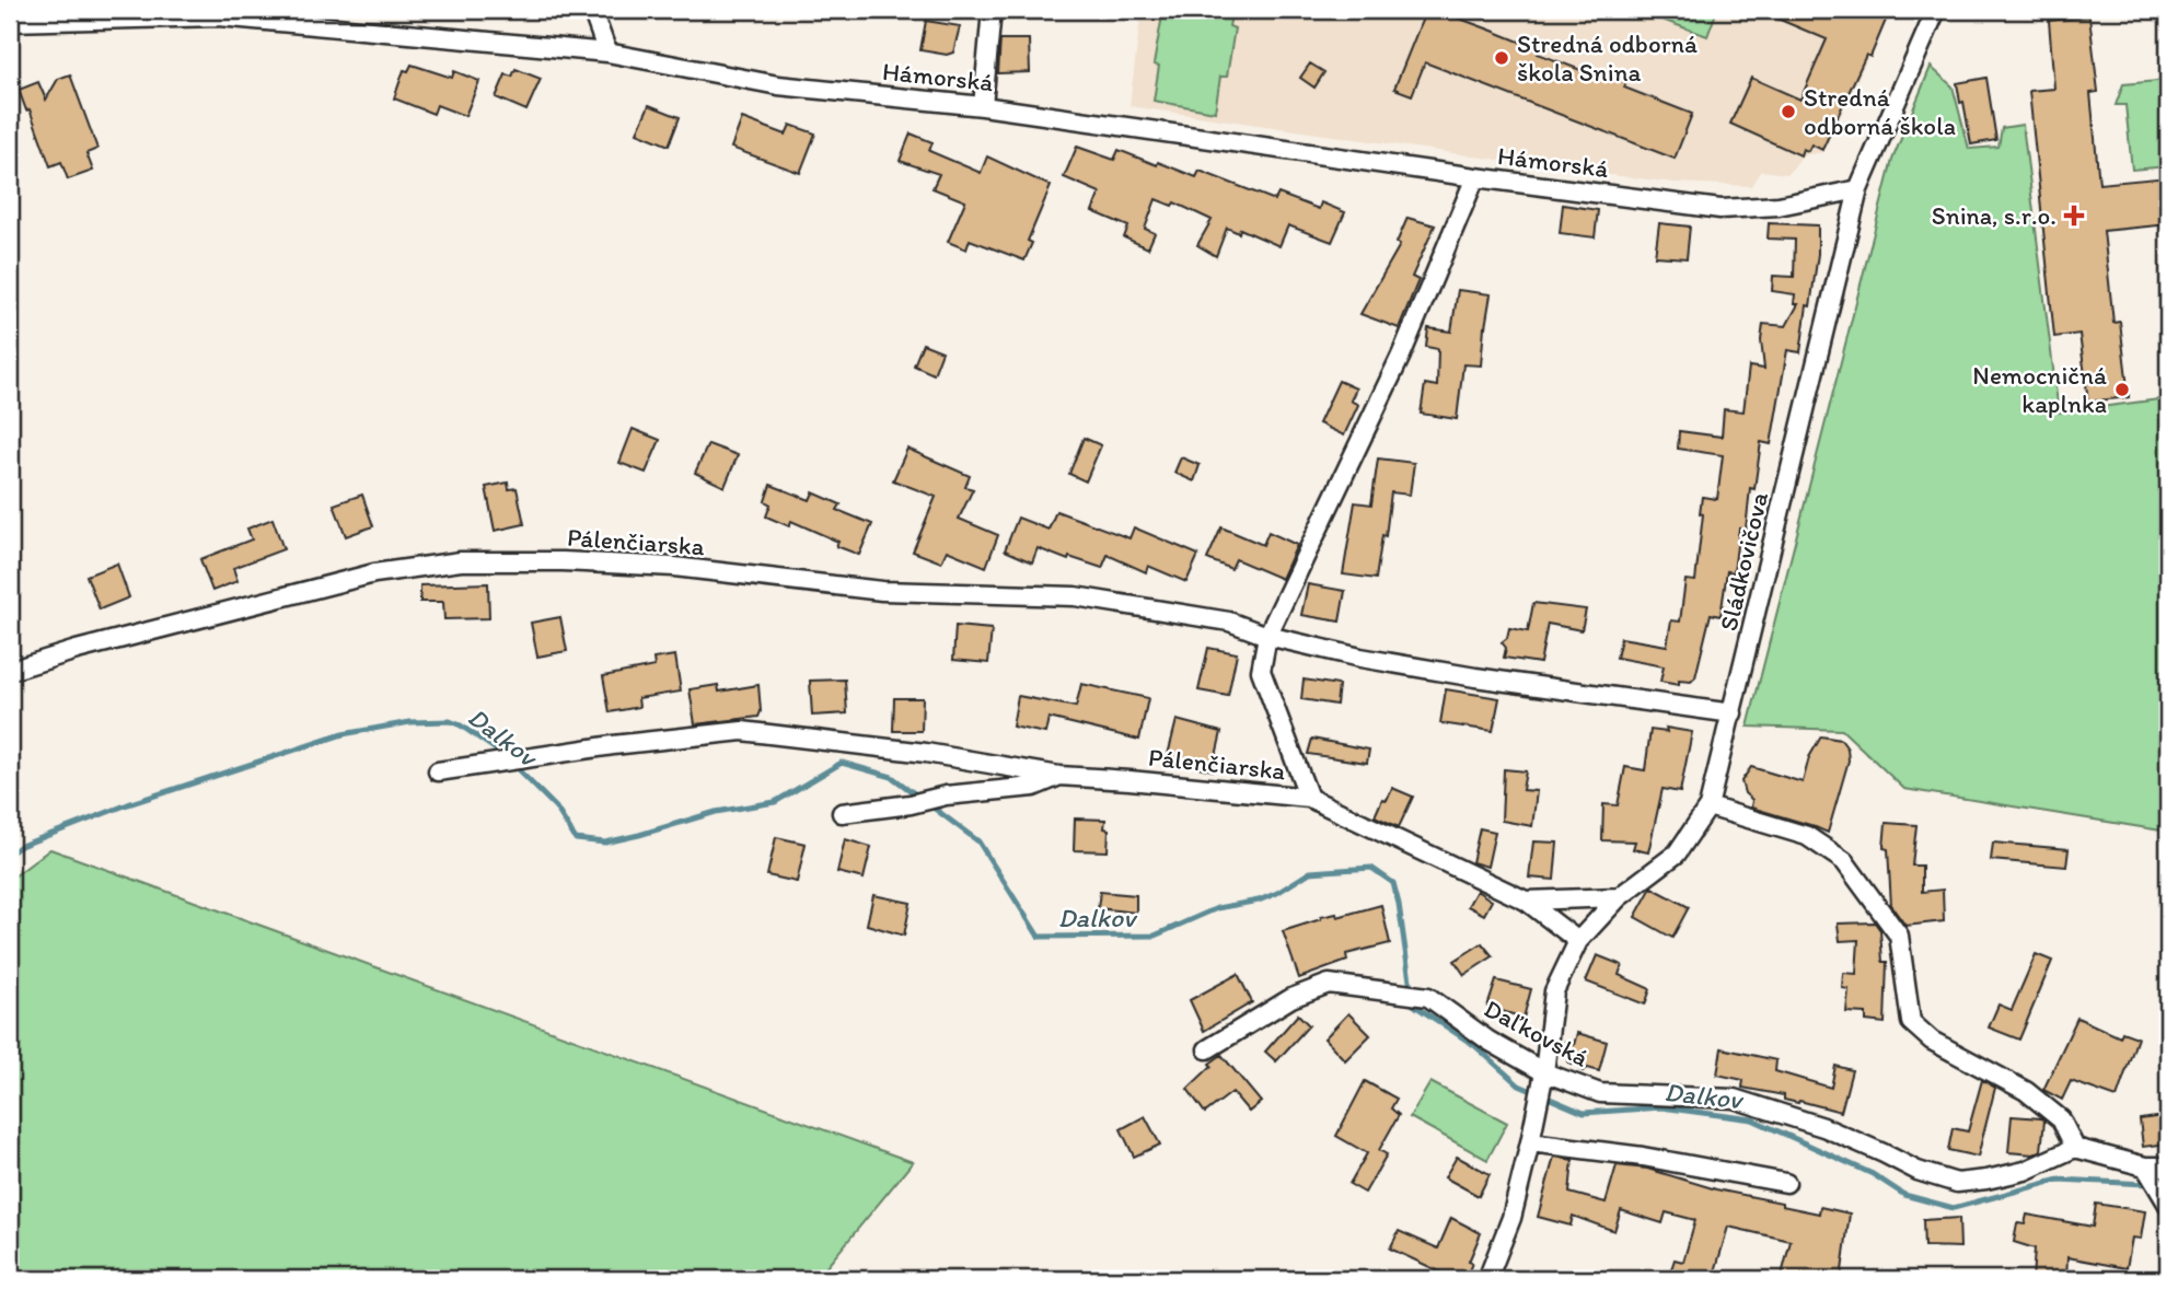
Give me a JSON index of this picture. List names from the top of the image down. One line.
{"streets":{"street":["Hámorská","Pálenčiarska","Sládkovičova","Daľkovská"]},"crossings":[["Hámorská","Sládkovičova"],["Pálenčiarska","Sládkovičova"],["Sládkovičova","Daľkovská"]],"water":["Dalkov"],"places":{"other":["Stredná odborná škola Snina","Stredná odborná škola","Nemocničná kaplnka"],"health":["Snina, s.r.o."]}}
